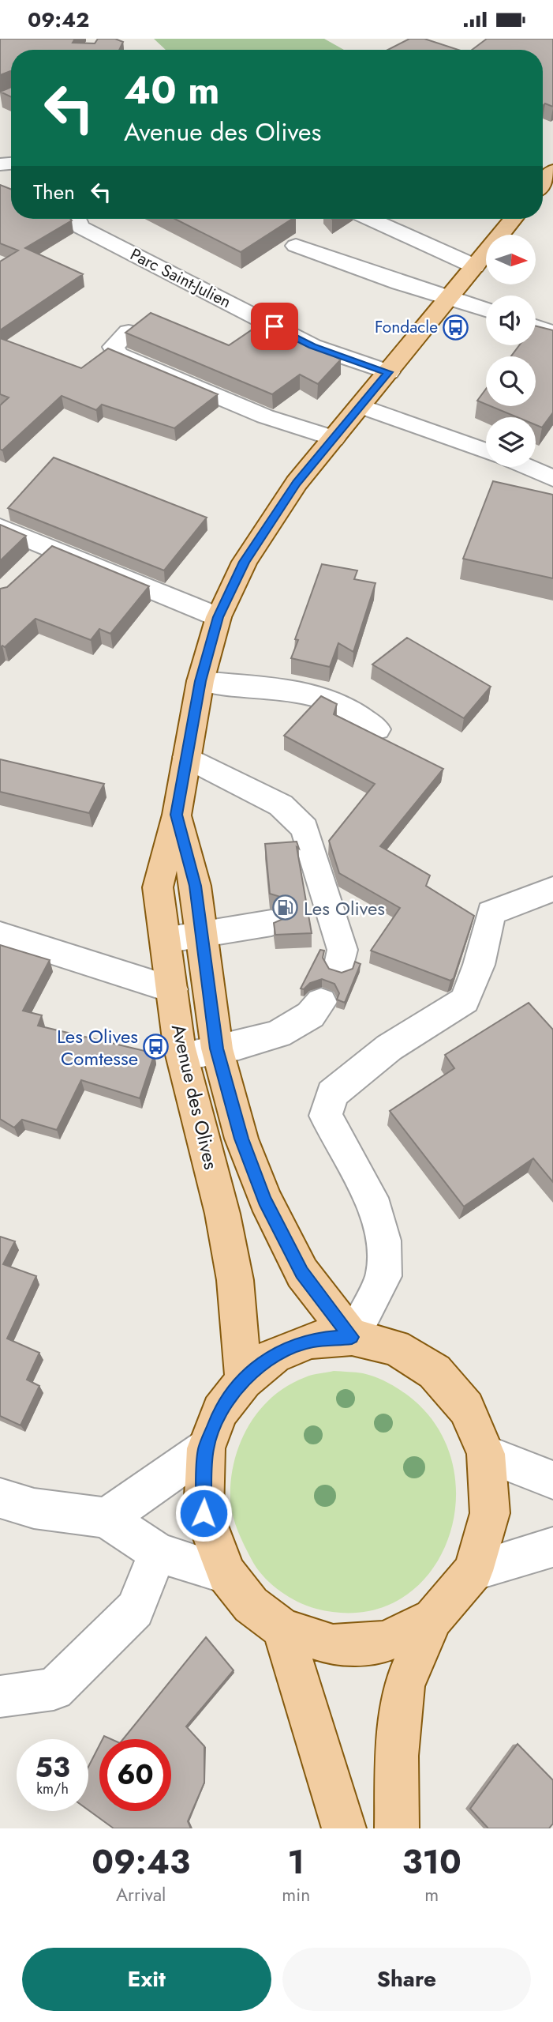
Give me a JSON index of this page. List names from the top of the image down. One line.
{"streets":{"main road":["Avenue des Olives"],"street":["Parc Saint-Julien"]},"crossings":[["Parc Saint-Julien","Avenue des Olives"]],"places":{"bus stop":["Fondacle","Les Olives Comtesse"],"fuel station":["Les Olives"]},"north":"right","page":{"status":"09:42","turn":["40 m","Avenue des Olives"],"then":"Then","speed":"53 km/h","limit":"60","eta":["09:43","Arrival","1","min","310","m"],"buttons":["Exit","Share"]}}
